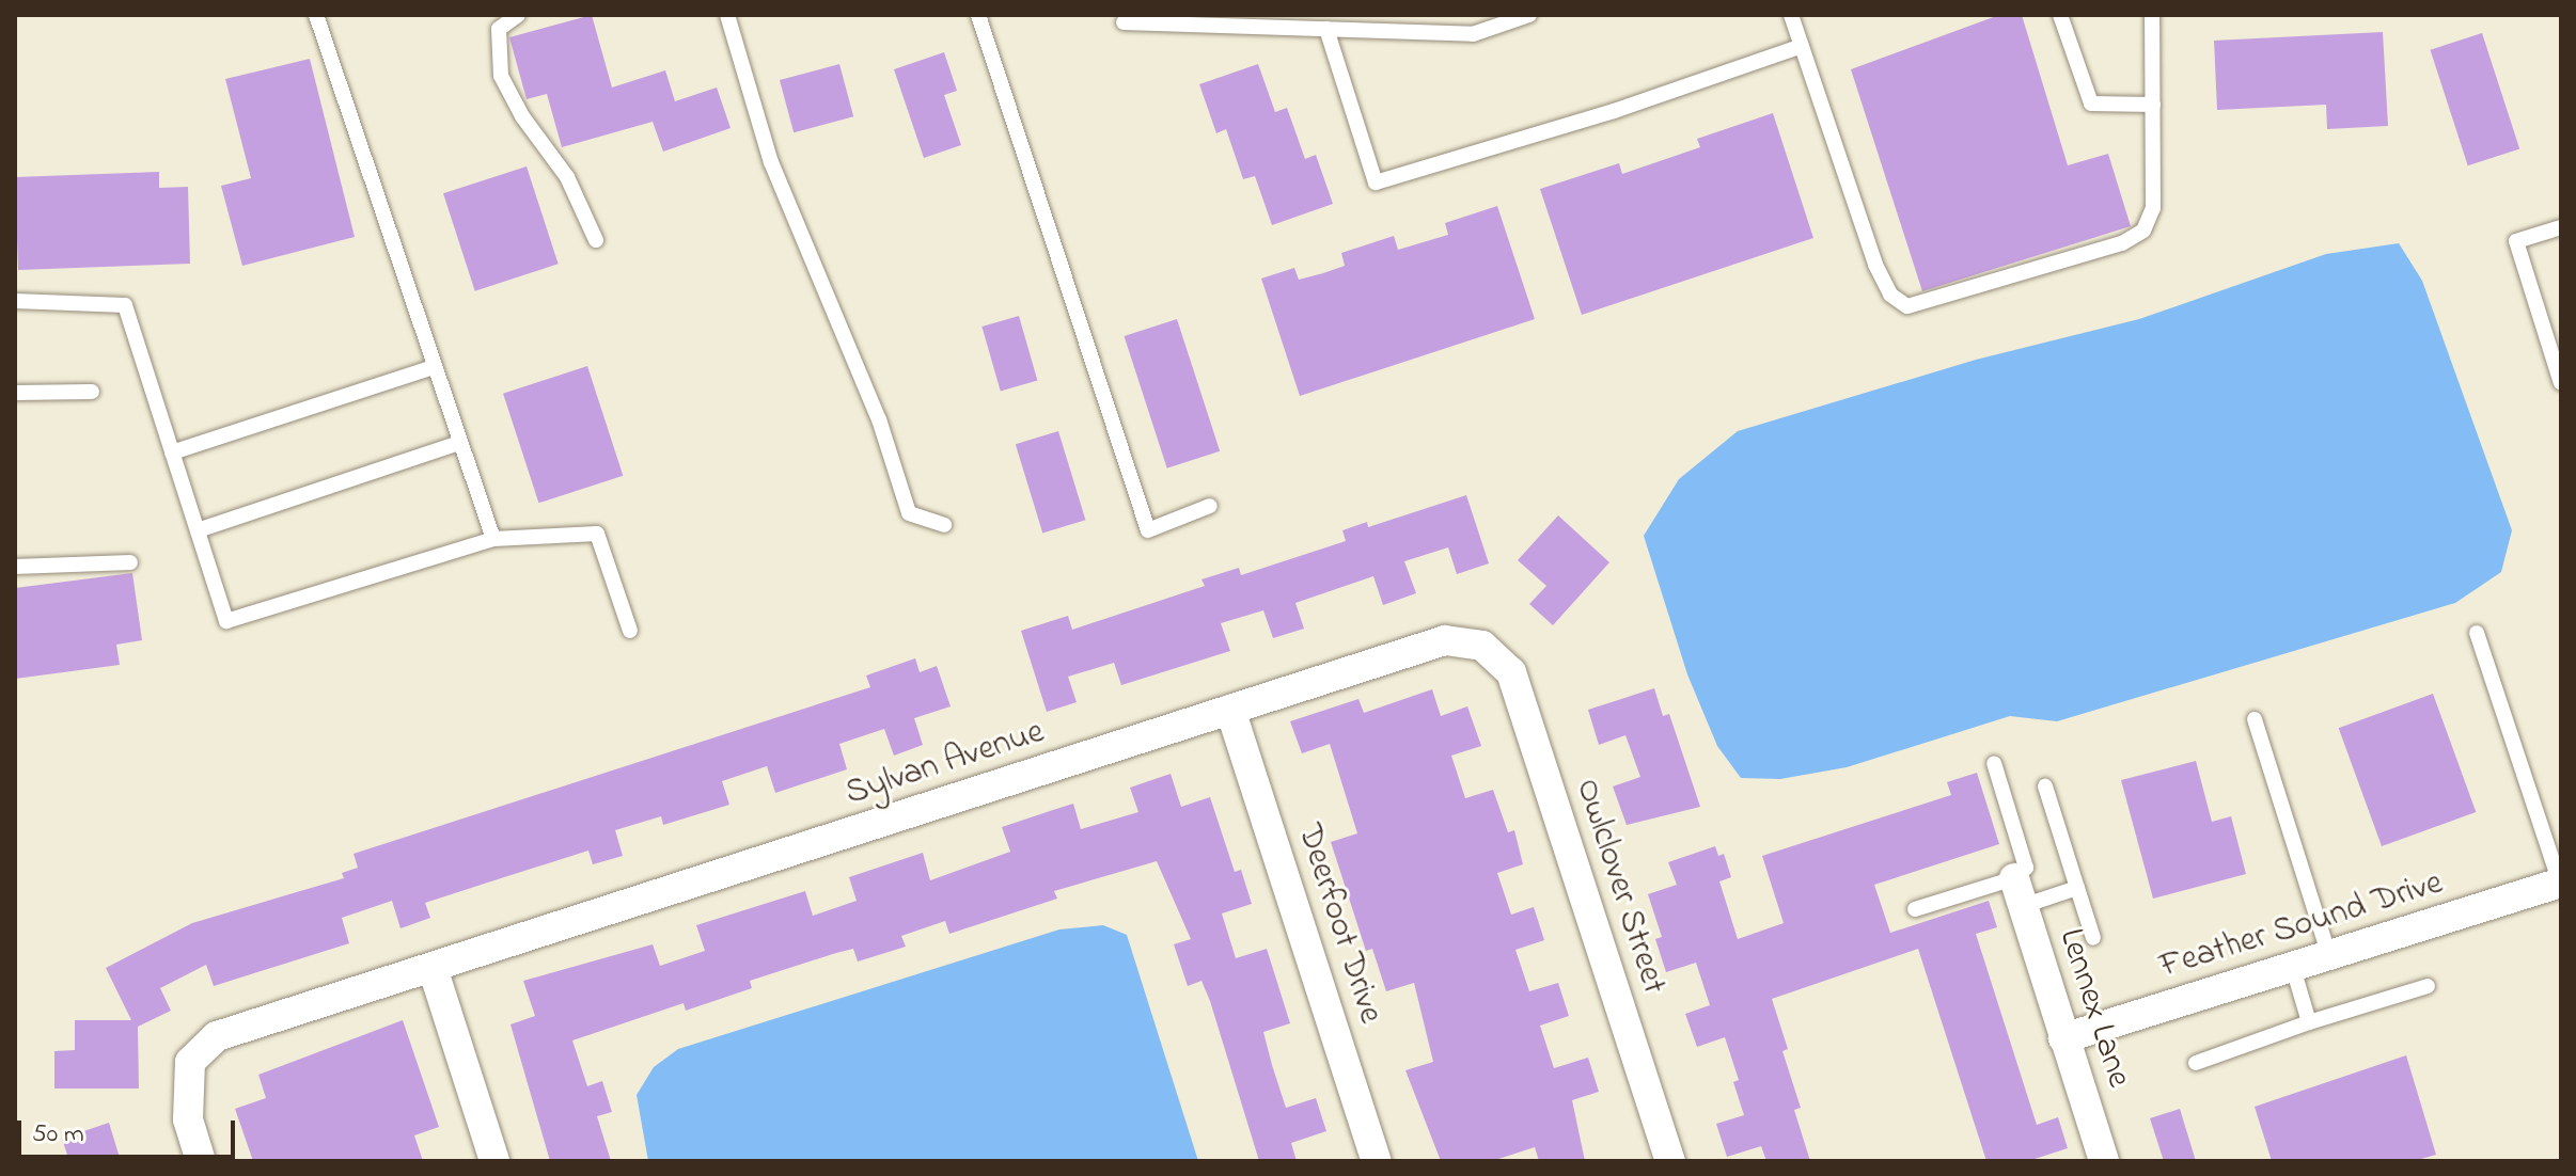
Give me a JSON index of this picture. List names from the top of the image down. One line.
{"streets":{"street":["Sylvan Avenue","Owlclover Street","Deerfoot Drive","Feather Sound Drive","Lennex Lane"]},"crossings":[["Sylvan Avenue","Owlclover Street"],["Sylvan Avenue","Deerfoot Drive"],["Feather Sound Drive","Lennex Lane"]],"scale_bar":"50 m"}
